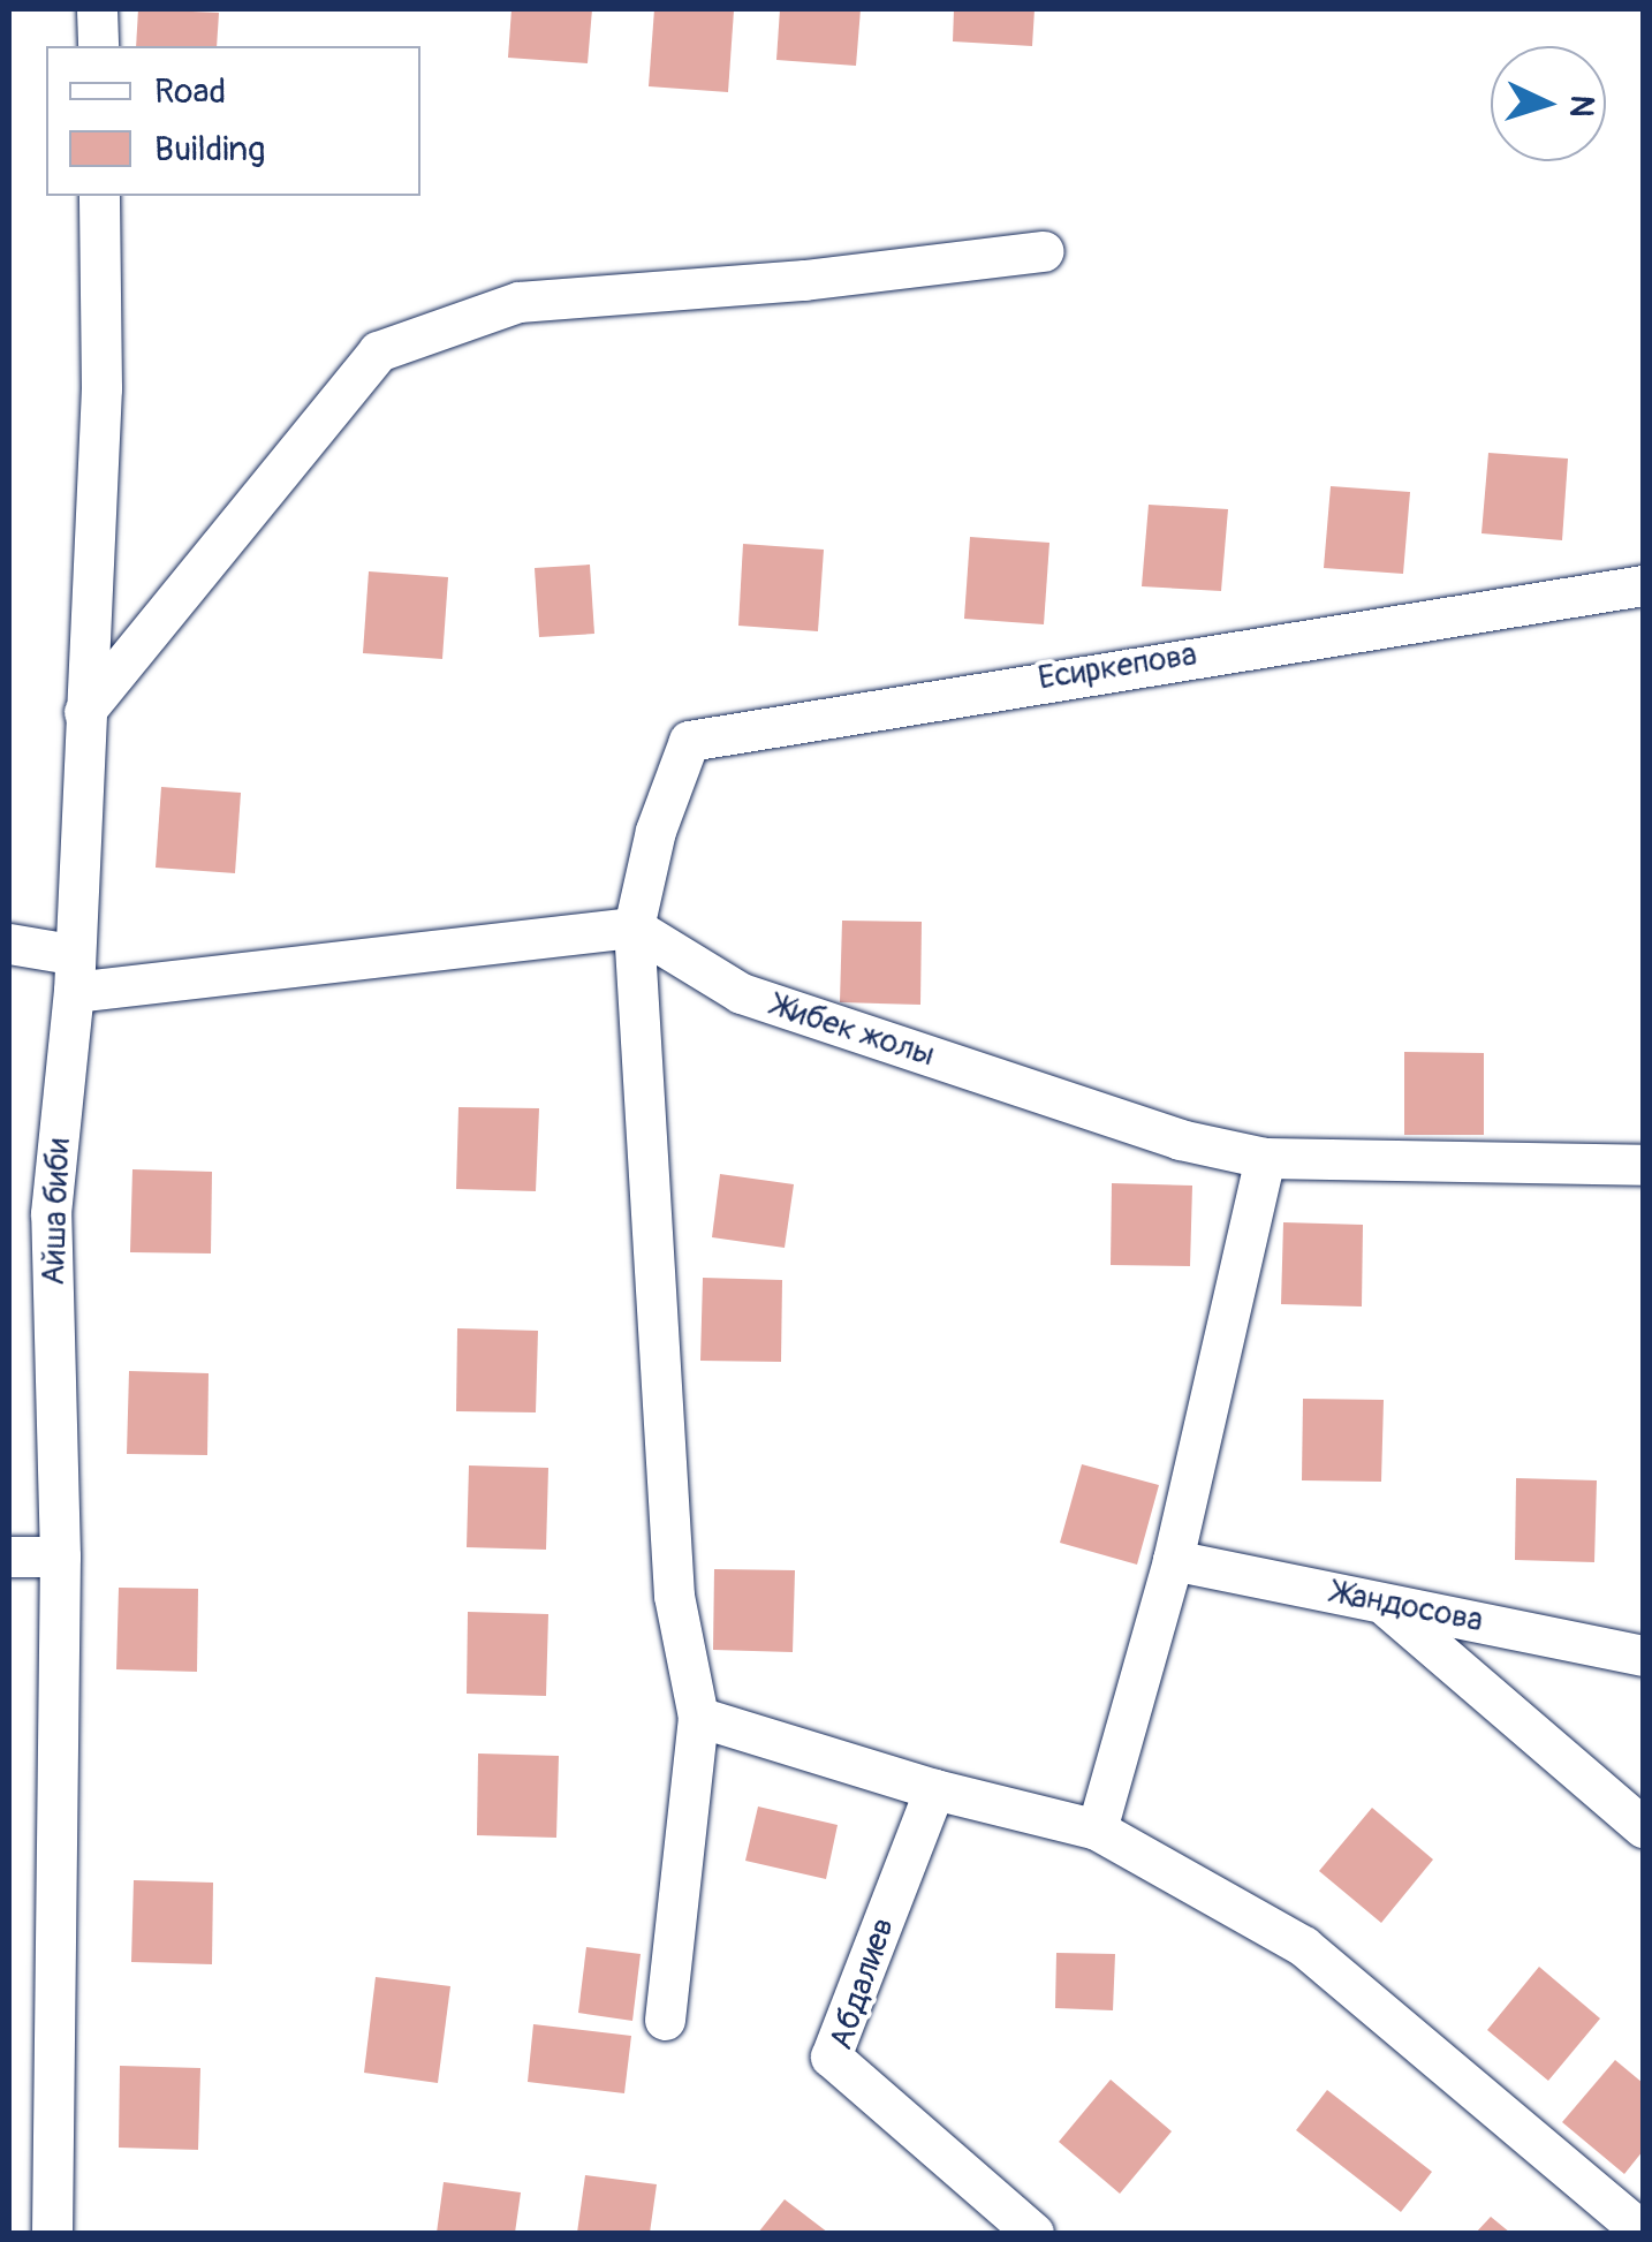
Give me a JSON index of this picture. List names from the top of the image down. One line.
{"streets":{"street":["Есиркепова","Жибек жолы","Айша биби","Жандосова","Абдалиев"]},"crossings":[["Есиркепова","Жибек жолы"]],"legend":["Road","Building"],"north":"right"}
